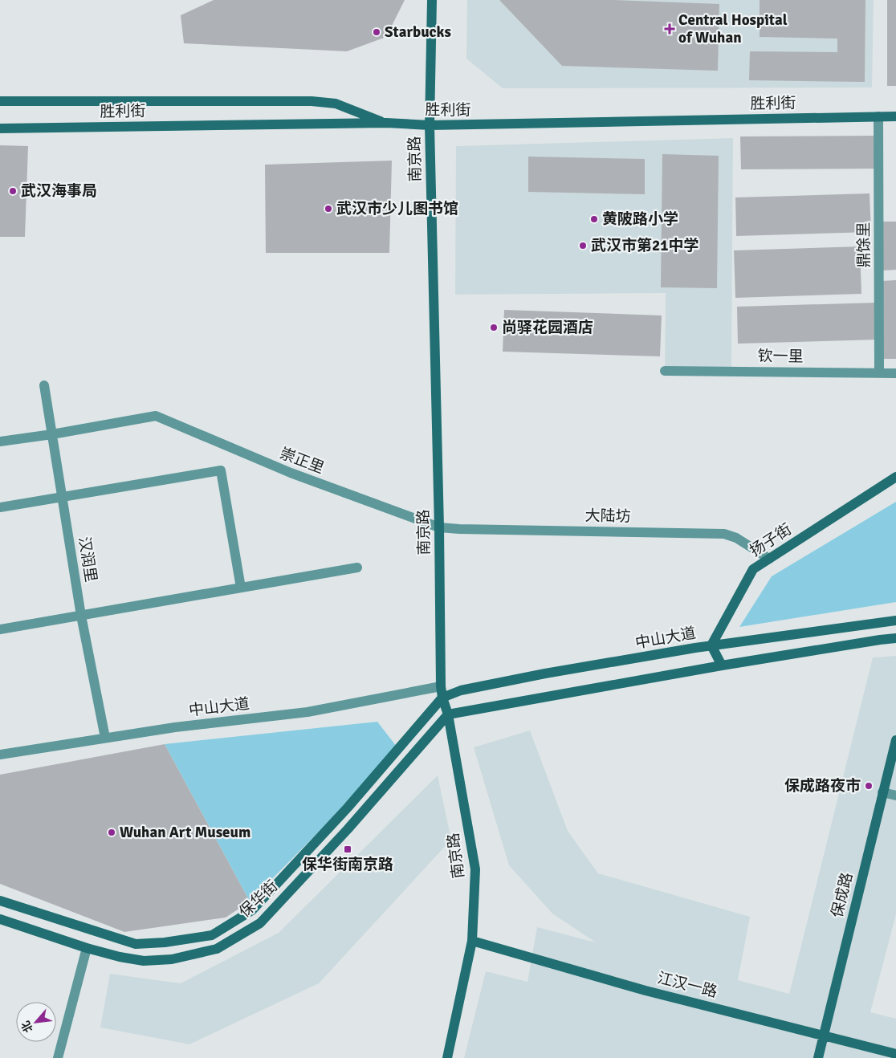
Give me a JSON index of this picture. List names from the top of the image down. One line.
{"streets":{"street":["胜利街","南京路","鼎馀里","钦一里","崇正里","大陆坊","扬子街","汉润里","中山大道","保成路","保华街","江汉一路"]},"crossings":[["胜利街","南京路"],["胜利街","鼎馀里"],["南京路","崇正里"],["南京路","大陆坊"],["南京路","中山大道"],["南京路","保华街"],["南京路","江汉一路"],["鼎馀里","钦一里"],["崇正里","大陆坊"],["崇正里","汉润里"],["大陆坊","扬子街"],["扬子街","中山大道"],["中山大道","保华街"],["保成路","江汉一路"]],"places":{"health":["Central Hospital of Wuhan"],"other":["Starbucks","武汉海事局","武汉市少儿图书馆","黄陂路小学","武汉市第21中学","尚驿花园酒店","保成路夜市","Wuhan Art Museum"],"transit":["保华街南京路"]},"north":"bottom left"}
